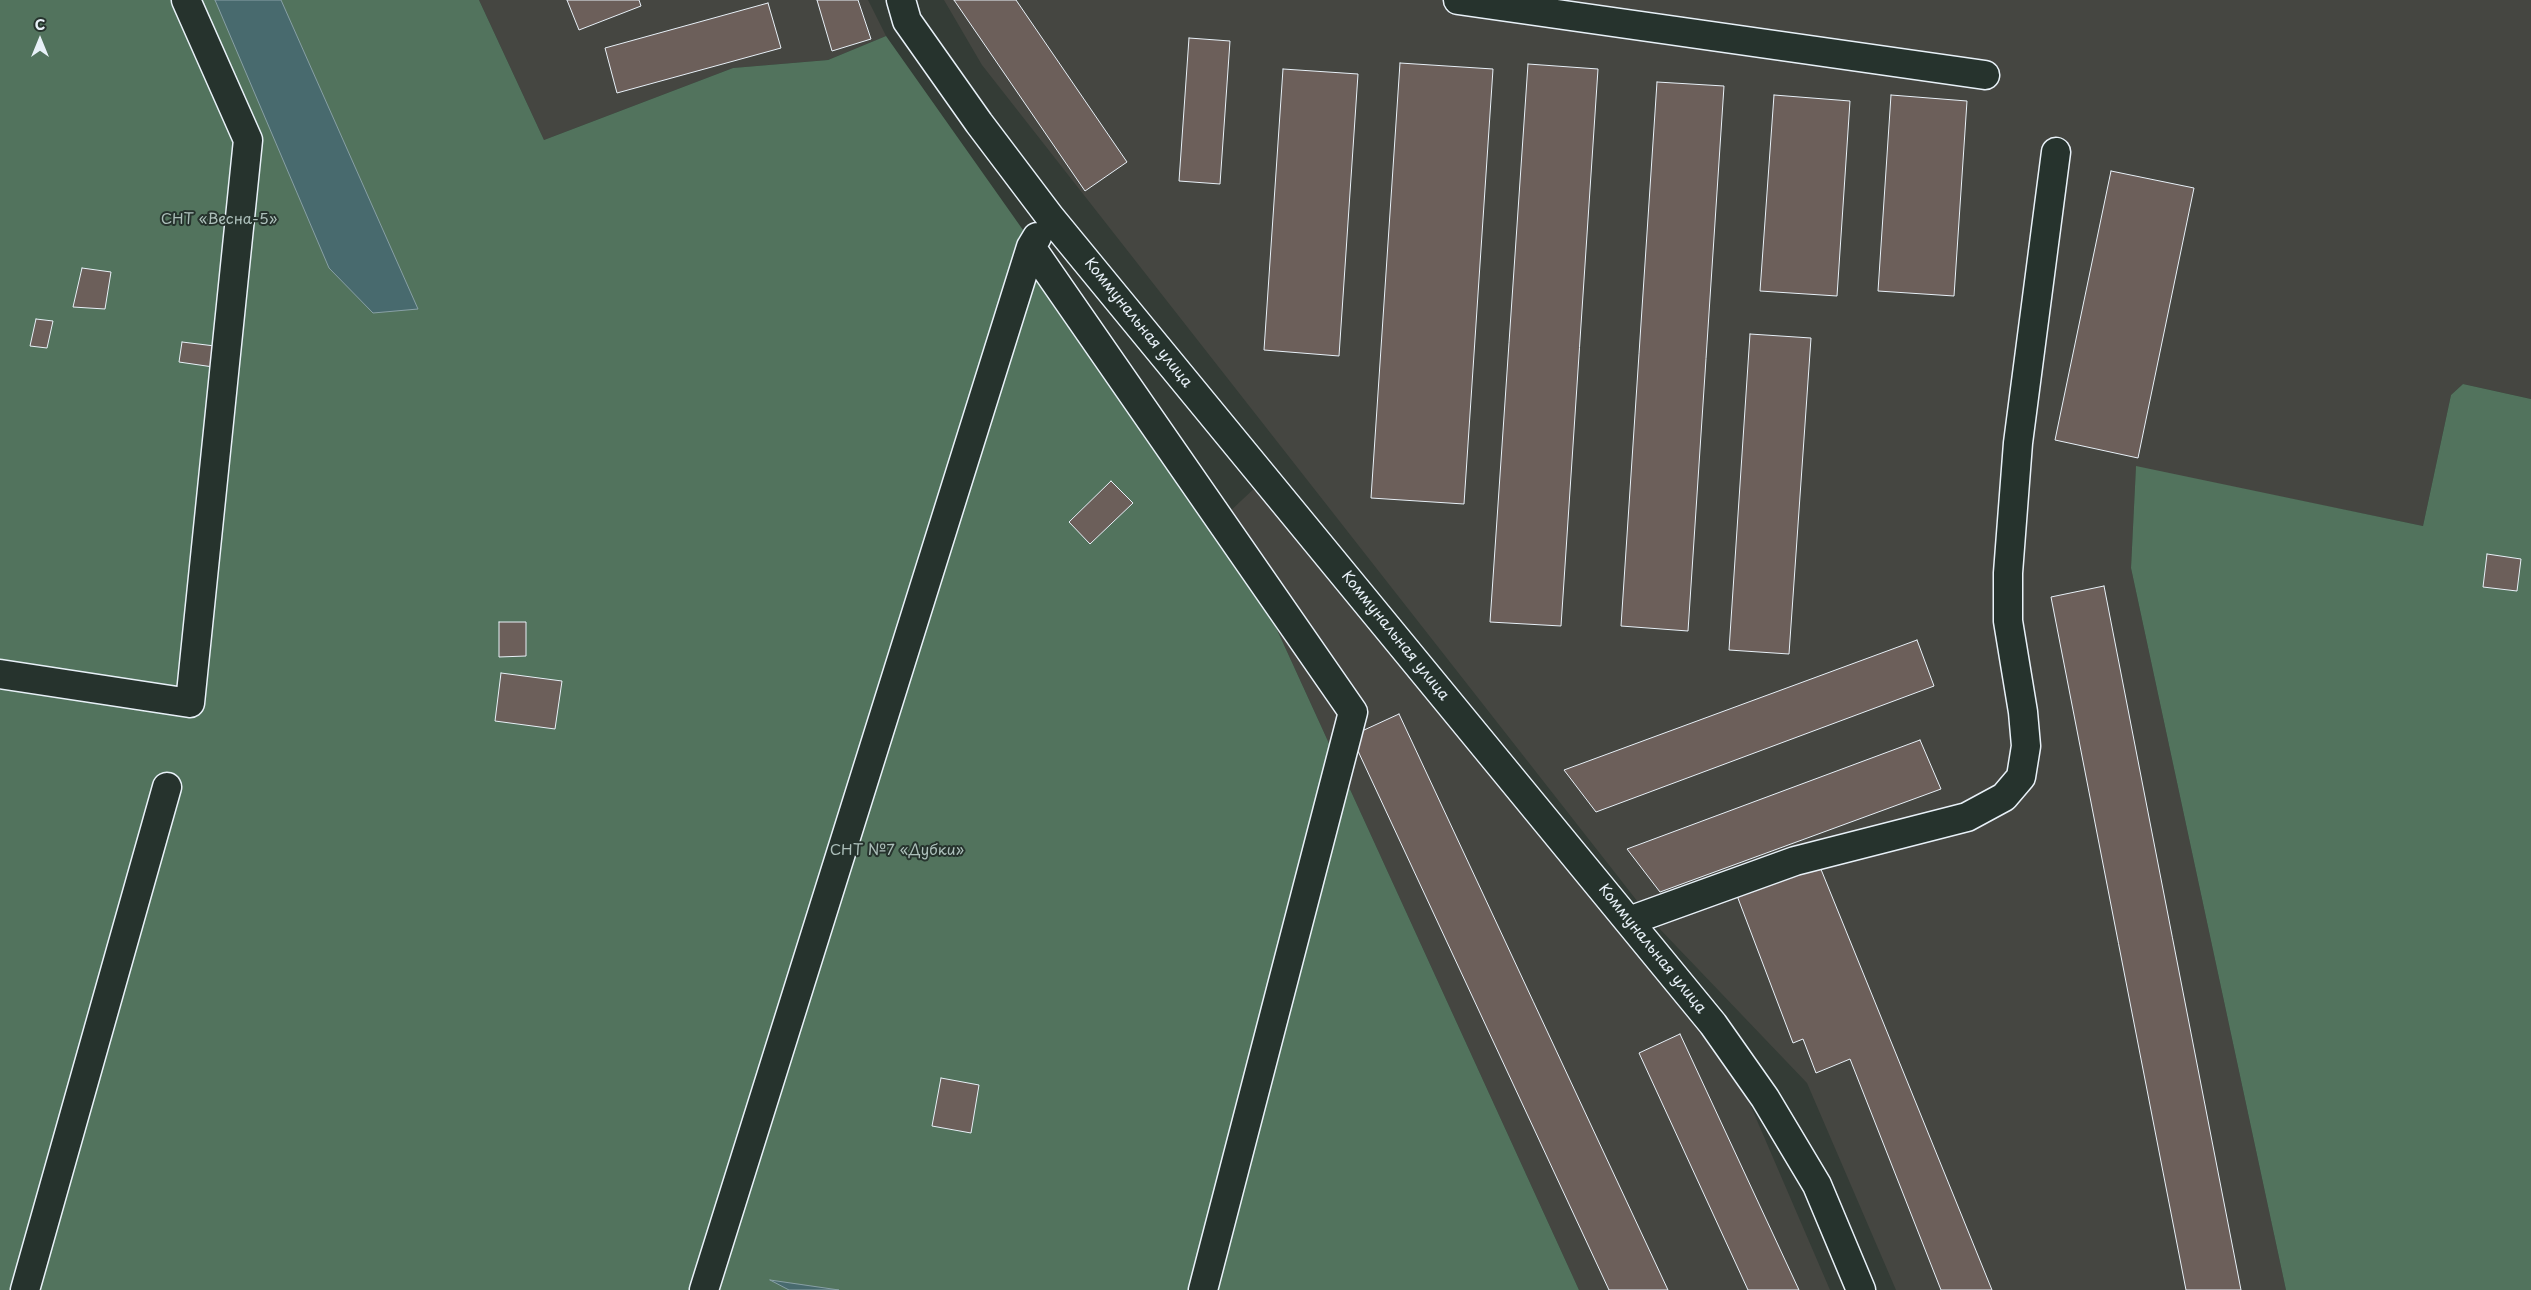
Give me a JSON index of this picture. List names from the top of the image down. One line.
{"streets":{"street":["Коммунальная улица"]},"parks":["СНТ «Весна-5»","СНТ №7 «Дубки»"],"north":"top"}
